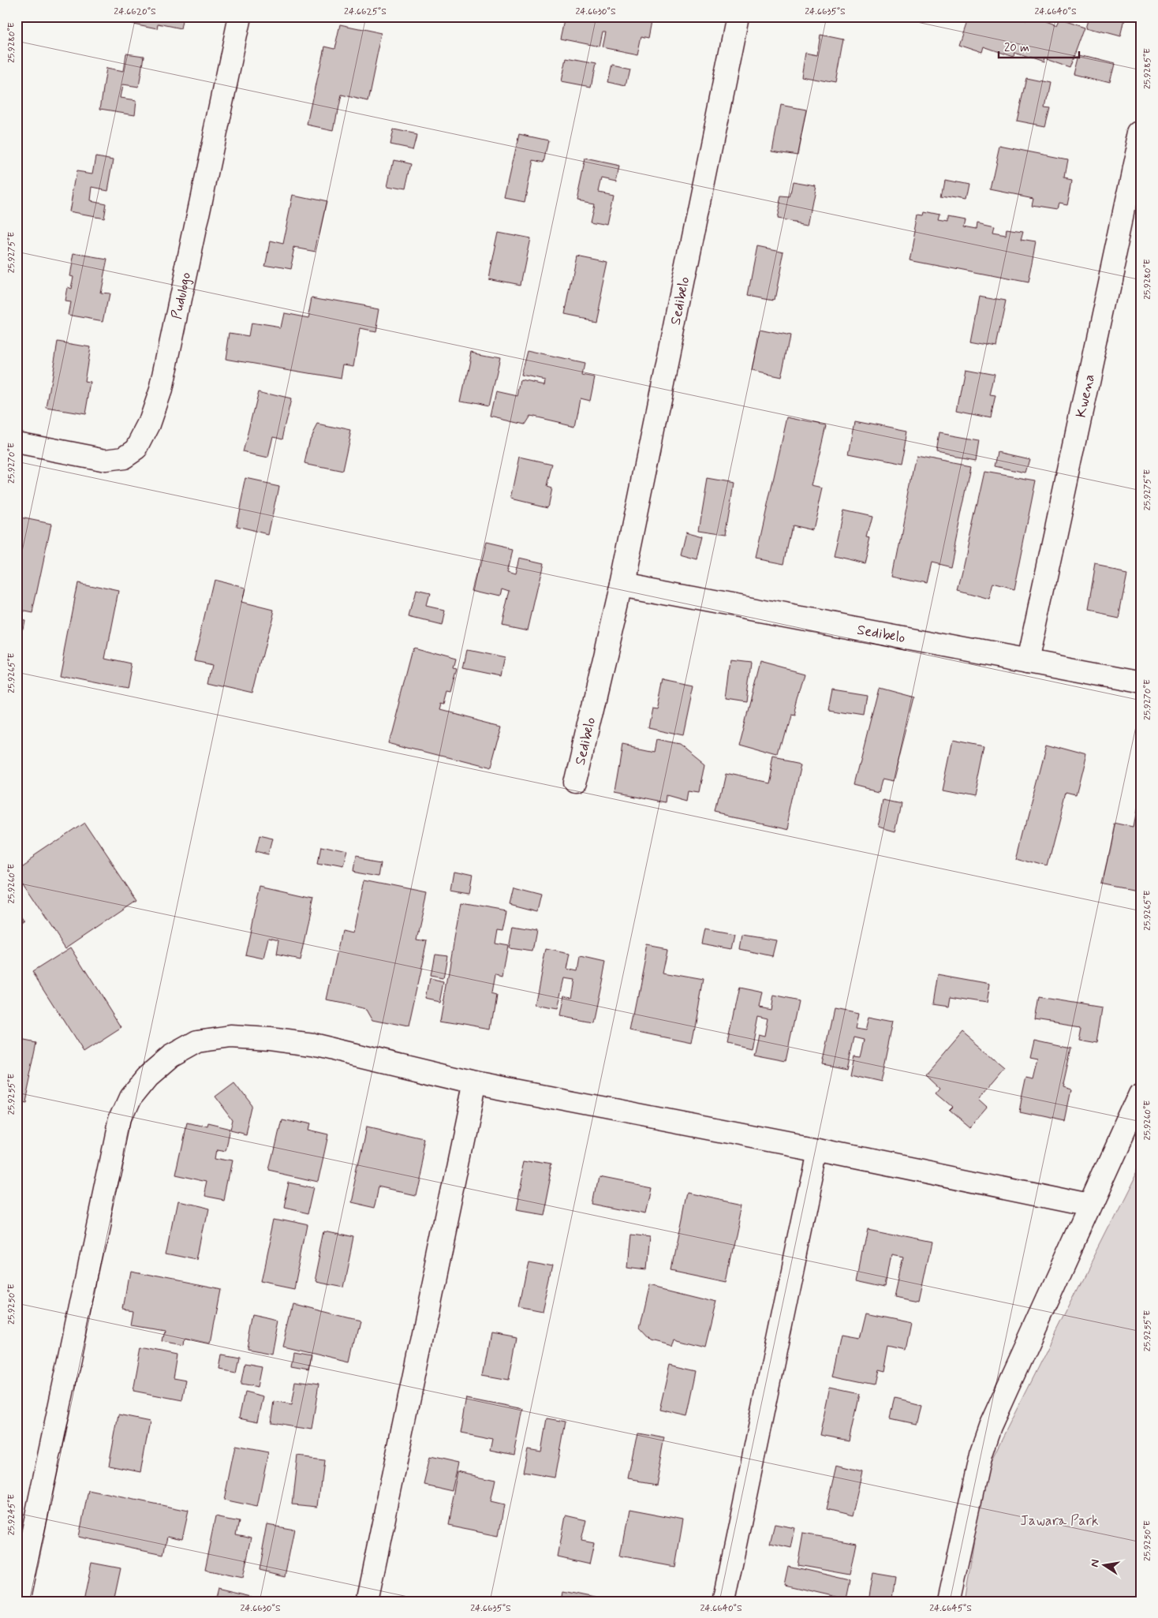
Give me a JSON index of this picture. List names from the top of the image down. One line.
{"streets":{"street":["Pudulogo","Sedibelo","Kwena"]},"crossings":[["Sedibelo","Kwena"]],"parks":["Jawara Park"],"scale_bar":"20 m","north":"left","coordinates":["24.6620°S","24.6625°S","24.6630°S","24.6635°S","24.6640°S","25.9280°E","25.9285°E","25.9275°E","25.9270°E","25.9265°E","25.9260°E","25.9255°E","25.9250°E","25.9245°E","24.6645°S"]}
